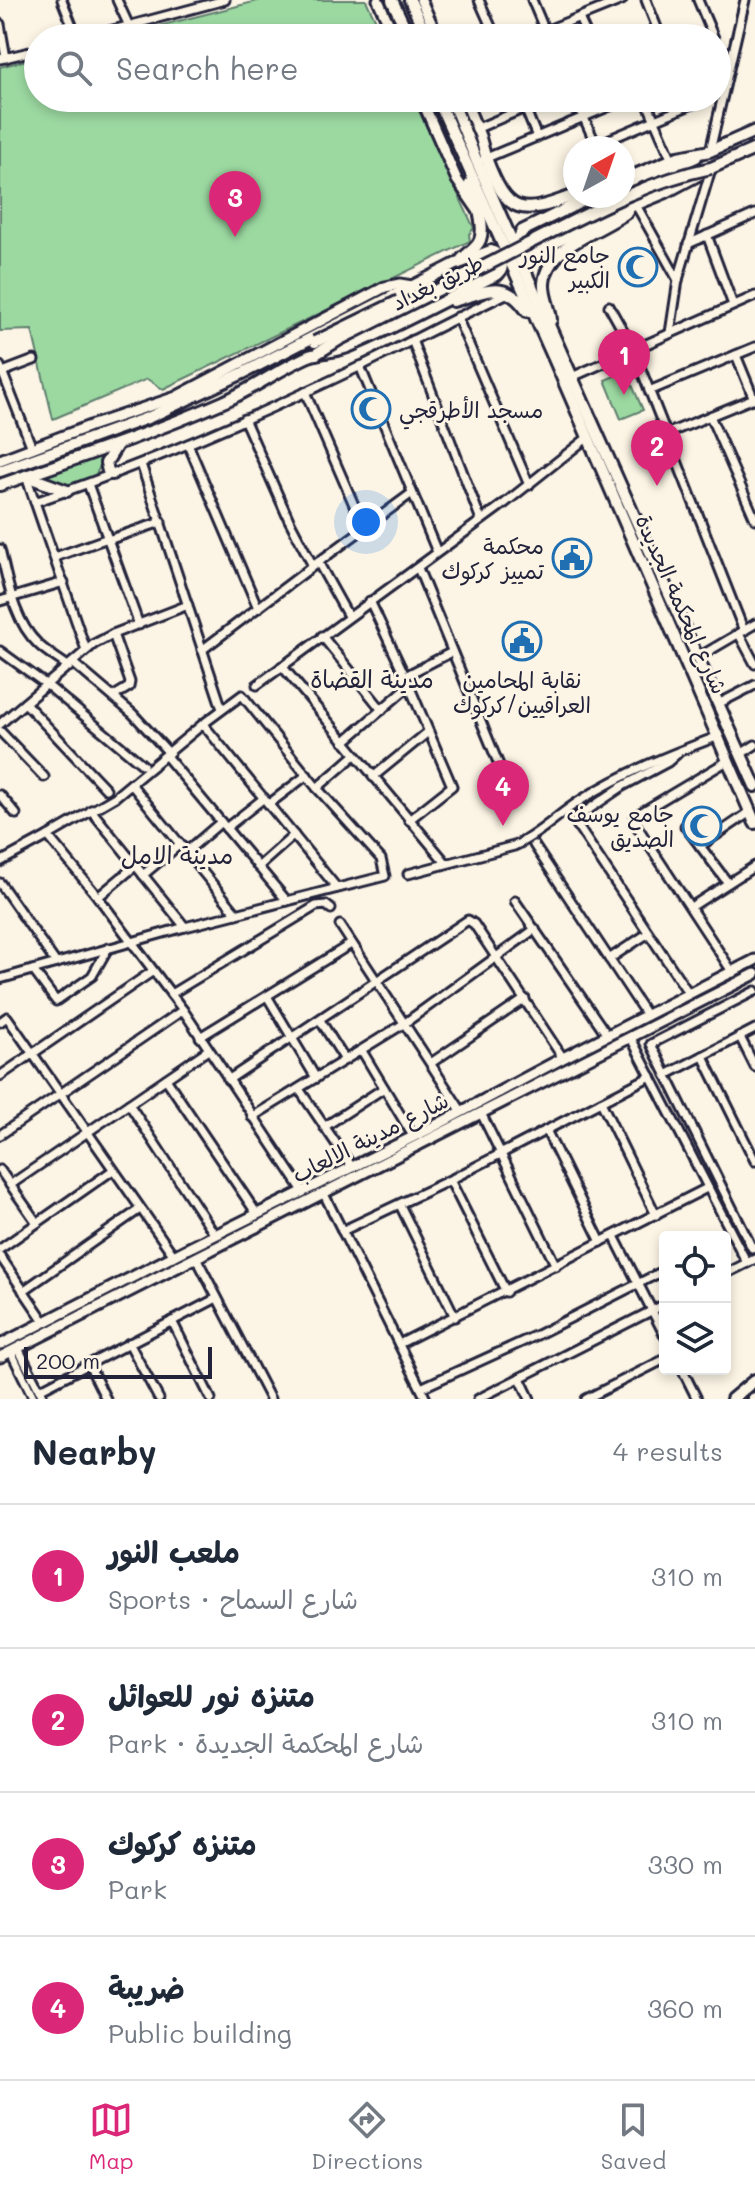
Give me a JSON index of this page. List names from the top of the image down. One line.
{"streets":{"main road":["طريق بغداد","شارع المحكمة الجديدة","شارع مدينة الالعاب"]},"districts":["مدينة القضاة","مدينة الامل"],"places":{"mosque":["جامع النور الكبير","مسجد الأطرقجي","جامع يوسف الصديق"],"public building":["محكمة تمييز كركوك","نقابة المحامين العراقيين/كركوك"]},"scale_bar":"200 m","north":"top right","page":{"search":"Search here","pins":["3","1","2","4"],"scale":"200 m","heading":["Nearby","4 results"],"list":[{"mark":"1","name":"ملعب النور","note":"Sports · شارع السماح","value":"310 m"},{"mark":"2","name":"متنزه نور للعوائل","note":"Park · شارع المحكمة الجديدة","value":"310 m"},{"mark":"3","name":"متنزه كركوك","note":"Park","value":"330 m"},{"mark":"4","name":"ضريبة","note":"Public building","value":"360 m"}],"nav":["Map","Directions","Saved"]}}
